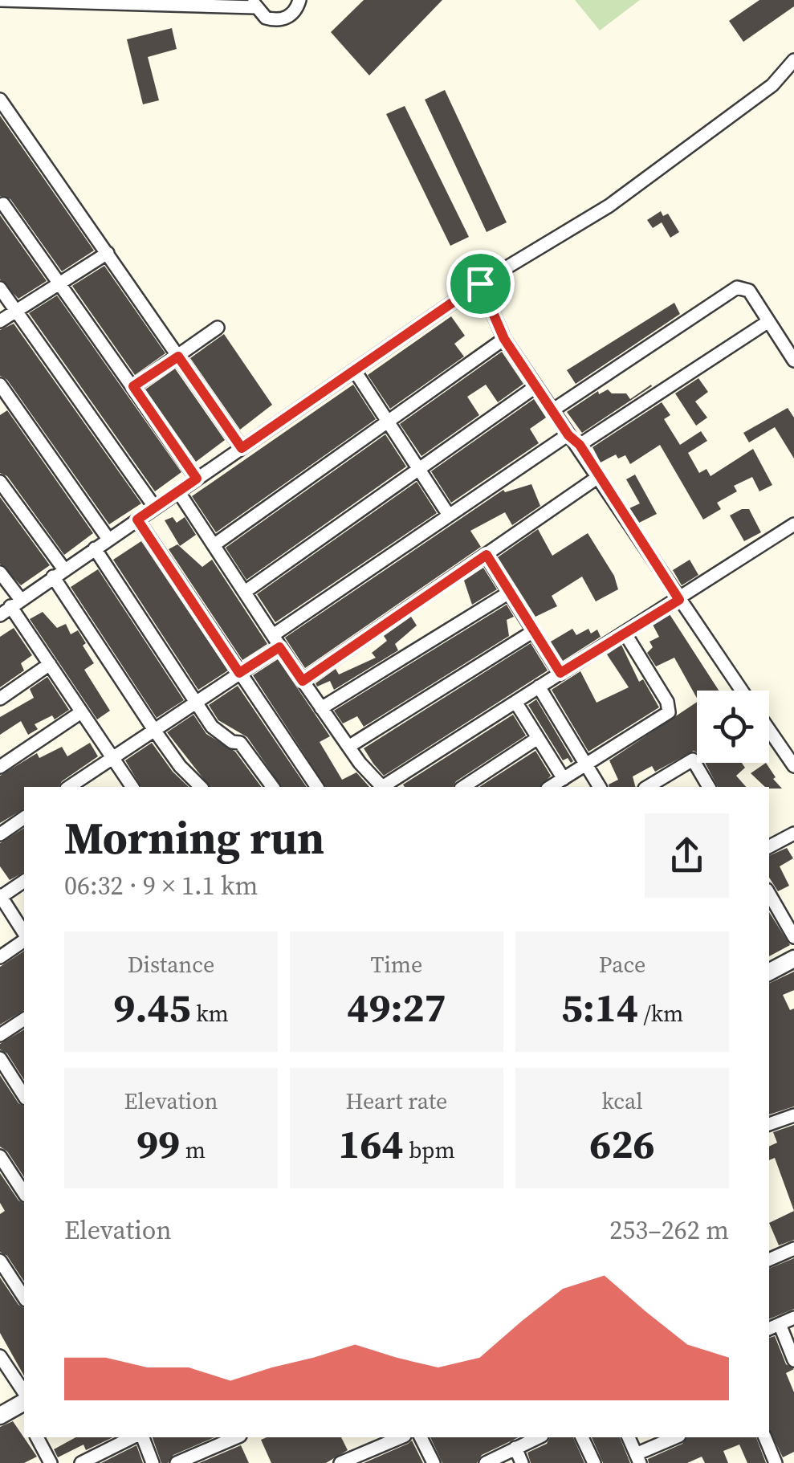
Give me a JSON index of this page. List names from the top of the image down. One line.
{"page":{"heading":["Morning run","06:32 · 9 × 1.1 km"],"stats":[["Distance","9.45 km"],["Time","49:27"],["Pace","5:14 /km"],["Elevation","99 m"],["Heart rate","164 bpm"],["kcal","626"]],"chart":["Elevation","253–262 m"]}}
